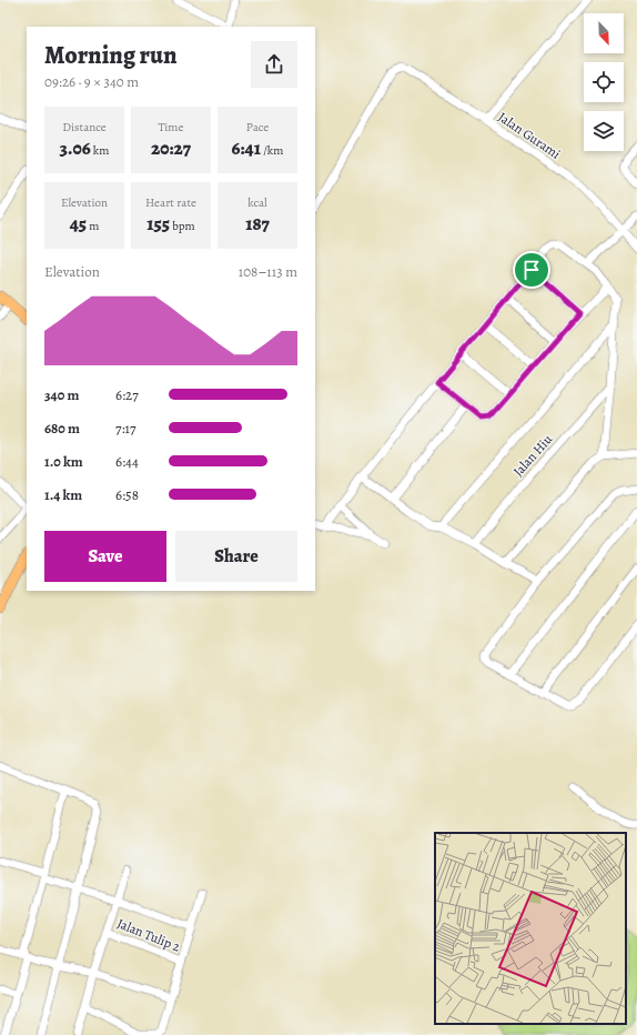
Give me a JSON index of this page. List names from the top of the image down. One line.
{"streets":{"street":["Jalan Gurami","Jalan Hiu","Jalan Tulip 2"]},"north":"bottom right","page":{"heading":["Morning run","09:26 · 9 × 340 m"],"stats":[["Distance","3.06 km"],["Time","20:27"],["Pace","6:41 /km"],["Elevation","45 m"],["Heart rate","155 bpm"],["kcal","187"]],"chart":["Elevation","108–113 m"],"list":[{"name":"340 m","note":"6:27"},{"name":"680 m","note":"7:17"},{"name":"1.0 km","note":"6:44"},{"name":"1.4 km","note":"6:58"}],"buttons":["Save","Share"]}}
